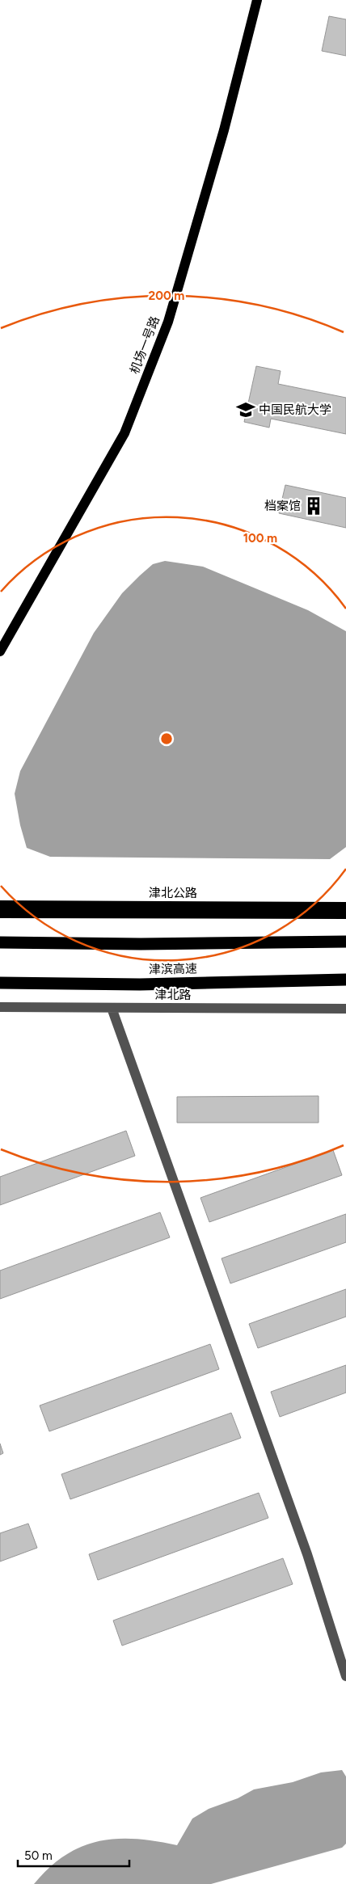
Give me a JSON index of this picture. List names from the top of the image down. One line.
{"streets":{"highway":["津滨高速"],"main road":["机场一号路","津北公路"],"street":["津北路"]},"places":{"school or university":["中国民航大学"],"building":["档案馆"]},"scale_bar":"50 m","rings":["200 m","100 m"]}
